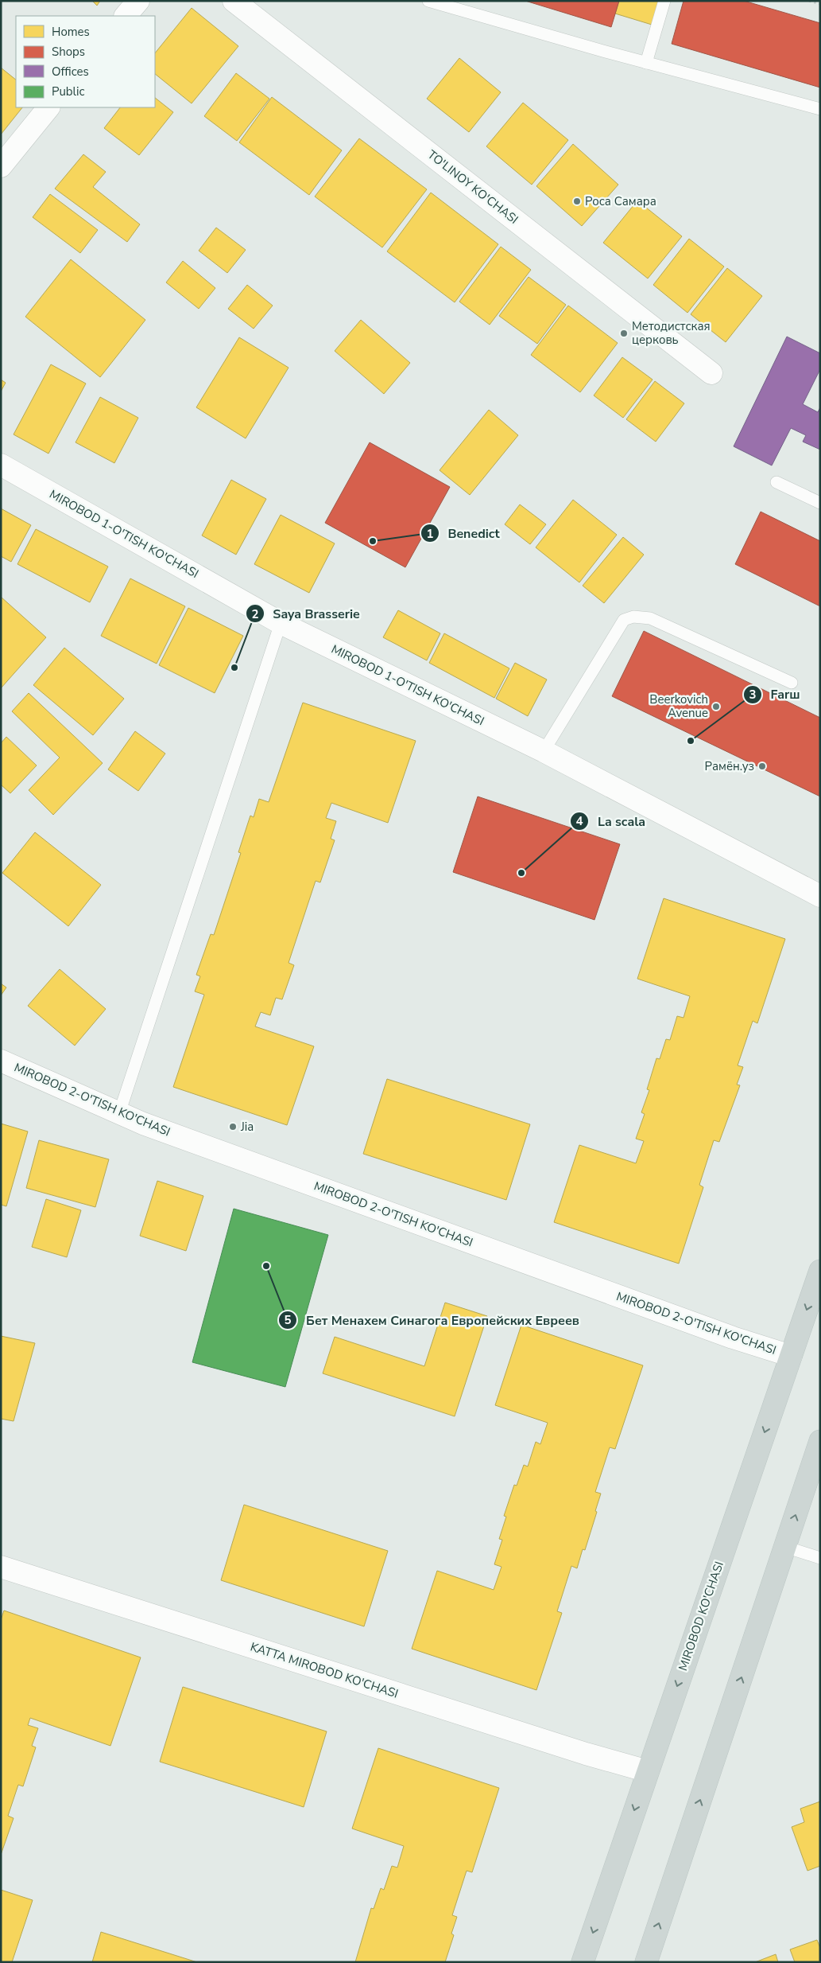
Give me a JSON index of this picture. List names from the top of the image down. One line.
{"streets":{"main road":["MIROBOD KO'CHASI"],"street":["TO'LINOY KO'CHASI","MIROBOD 1-O'TISH KO'CHASI","MIROBOD 2-O'TISH KO'CHASI","KATTA MIROBOD KO'CHASI"]},"crossings":[["MIROBOD 2-O'TISH KO'CHASI","MIROBOD KO'CHASI"],["MIROBOD KO'CHASI","KATTA MIROBOD KO'CHASI"]],"places":["Роса Самара","Методистская церковь","Benedict","Saya Brasserie","Beerkovich Avenue","Farш","Рамён.уз","La scala","Jia","Бет Менахем Синагога Европейских Евреев"],"legend":["Homes","Shops","Offices","Public"]}
